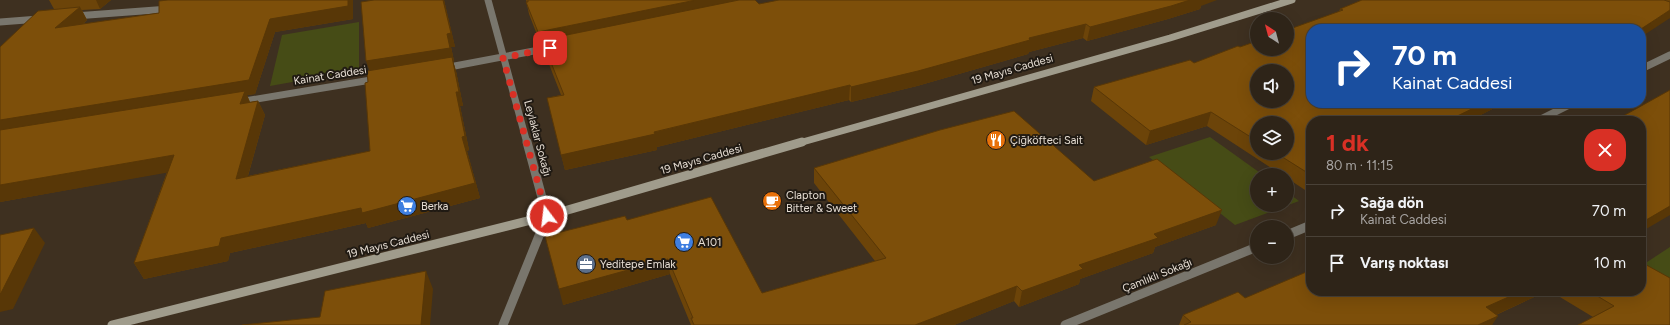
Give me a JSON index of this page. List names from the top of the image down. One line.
{"streets":{"street":["19 Mayıs Caddesi","Kainat Caddesi","Leylaklar Sokağı","Çamlıklı Sokağı"]},"crossings":[["19 Mayıs Caddesi","Leylaklar Sokağı"]],"places":{"restaurant":["Çiğköfteci Sait"],"cafe":["Clapton Bitter & Sweet"],"supermarket":["Berka","A101"],"office":["Yeditepe Emlak"]},"north":"top left","page":{"map_buttons":["+","−"],"turn":["70 m","Kainat Caddesi"],"heading":["1 dk","80 m · 11:15"],"list":[{"name":"Sağa dön","note":"Kainat Caddesi","value":"70 m"},{"name":"Varış noktası","value":"10 m"}]}}
